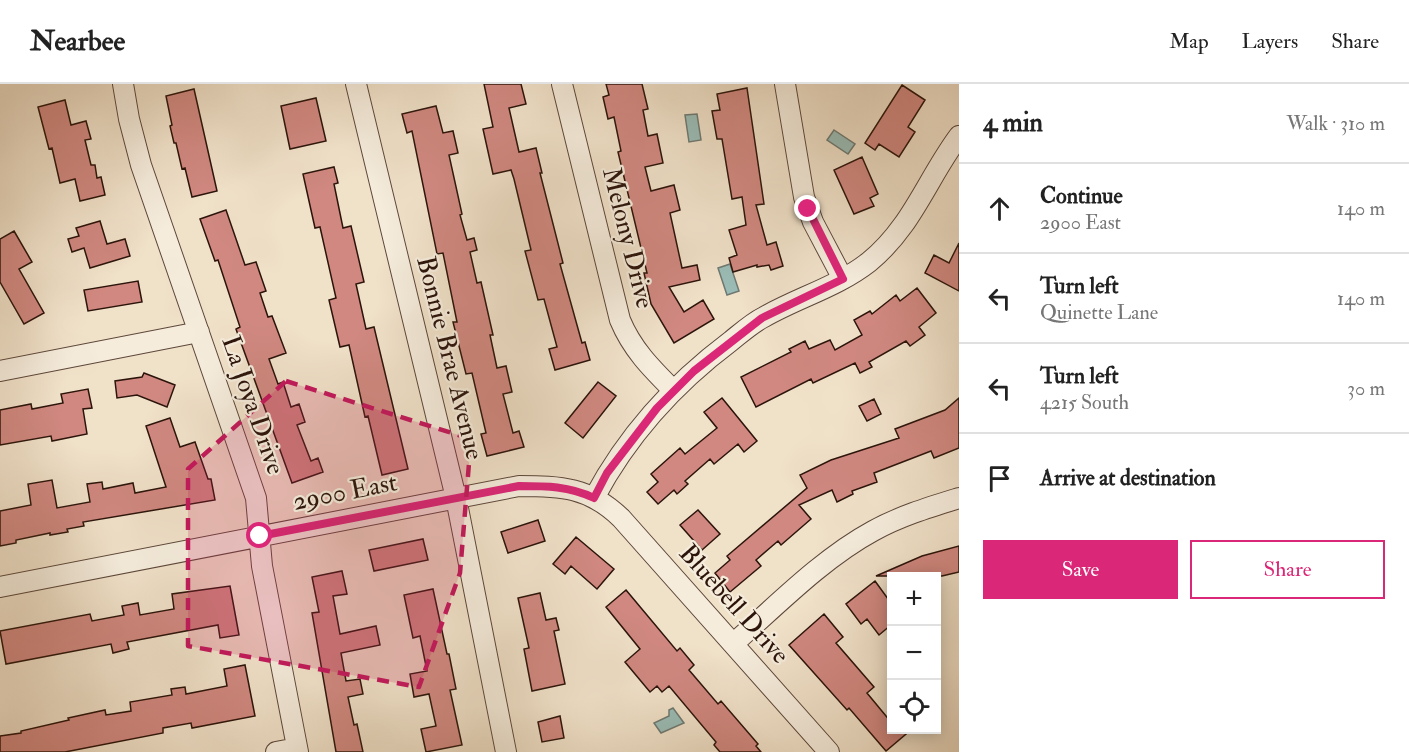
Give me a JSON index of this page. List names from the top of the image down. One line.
{"streets":{"street":["Melony Drive","Bonnie Brae Avenue","La Joya Drive","2900 East","Bluebell Drive"]},"crossings":[["Bonnie Brae Avenue","2900 East"],["La Joya Drive","2900 East"],["2900 East","Bluebell Drive"]],"page":{"header":"Nearbee","nav":["Map","Layers","Share"],"heading":["4 min","Walk · 310 m"],"list":[["Continue","2900 East","140 m"],["Turn left","Quinette Lane","140 m"],["Turn left","4215 South","30 m"],"Arrive at destination"],"buttons":["Save","Share"],"map_buttons":["+","−"]}}
